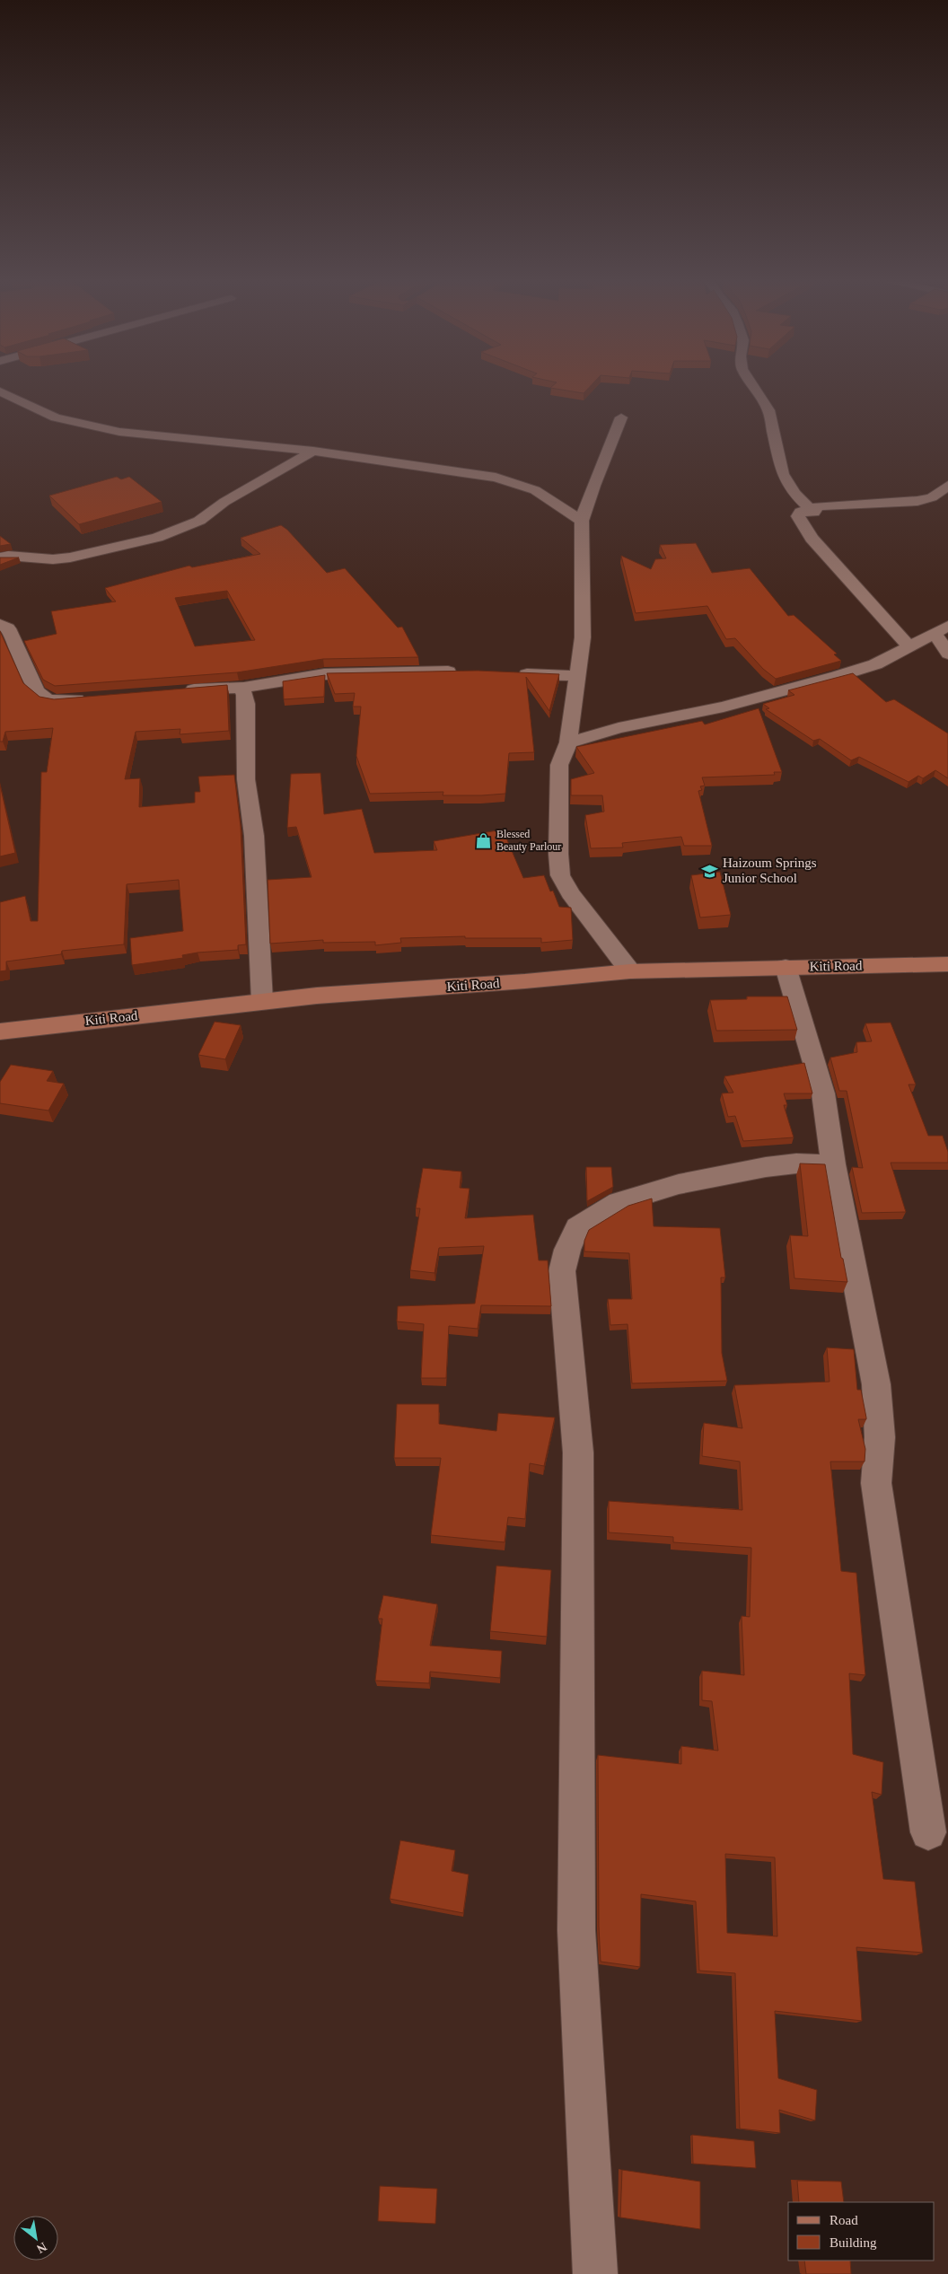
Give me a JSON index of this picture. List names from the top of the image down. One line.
{"streets":{"street":["Kiti Road"]},"places":{"shop":["Blessed Beauty Parlour"],"school or university":["Haizoum Springs Junior School"]},"legend":["Road","Building"],"north":"bottom right"}
